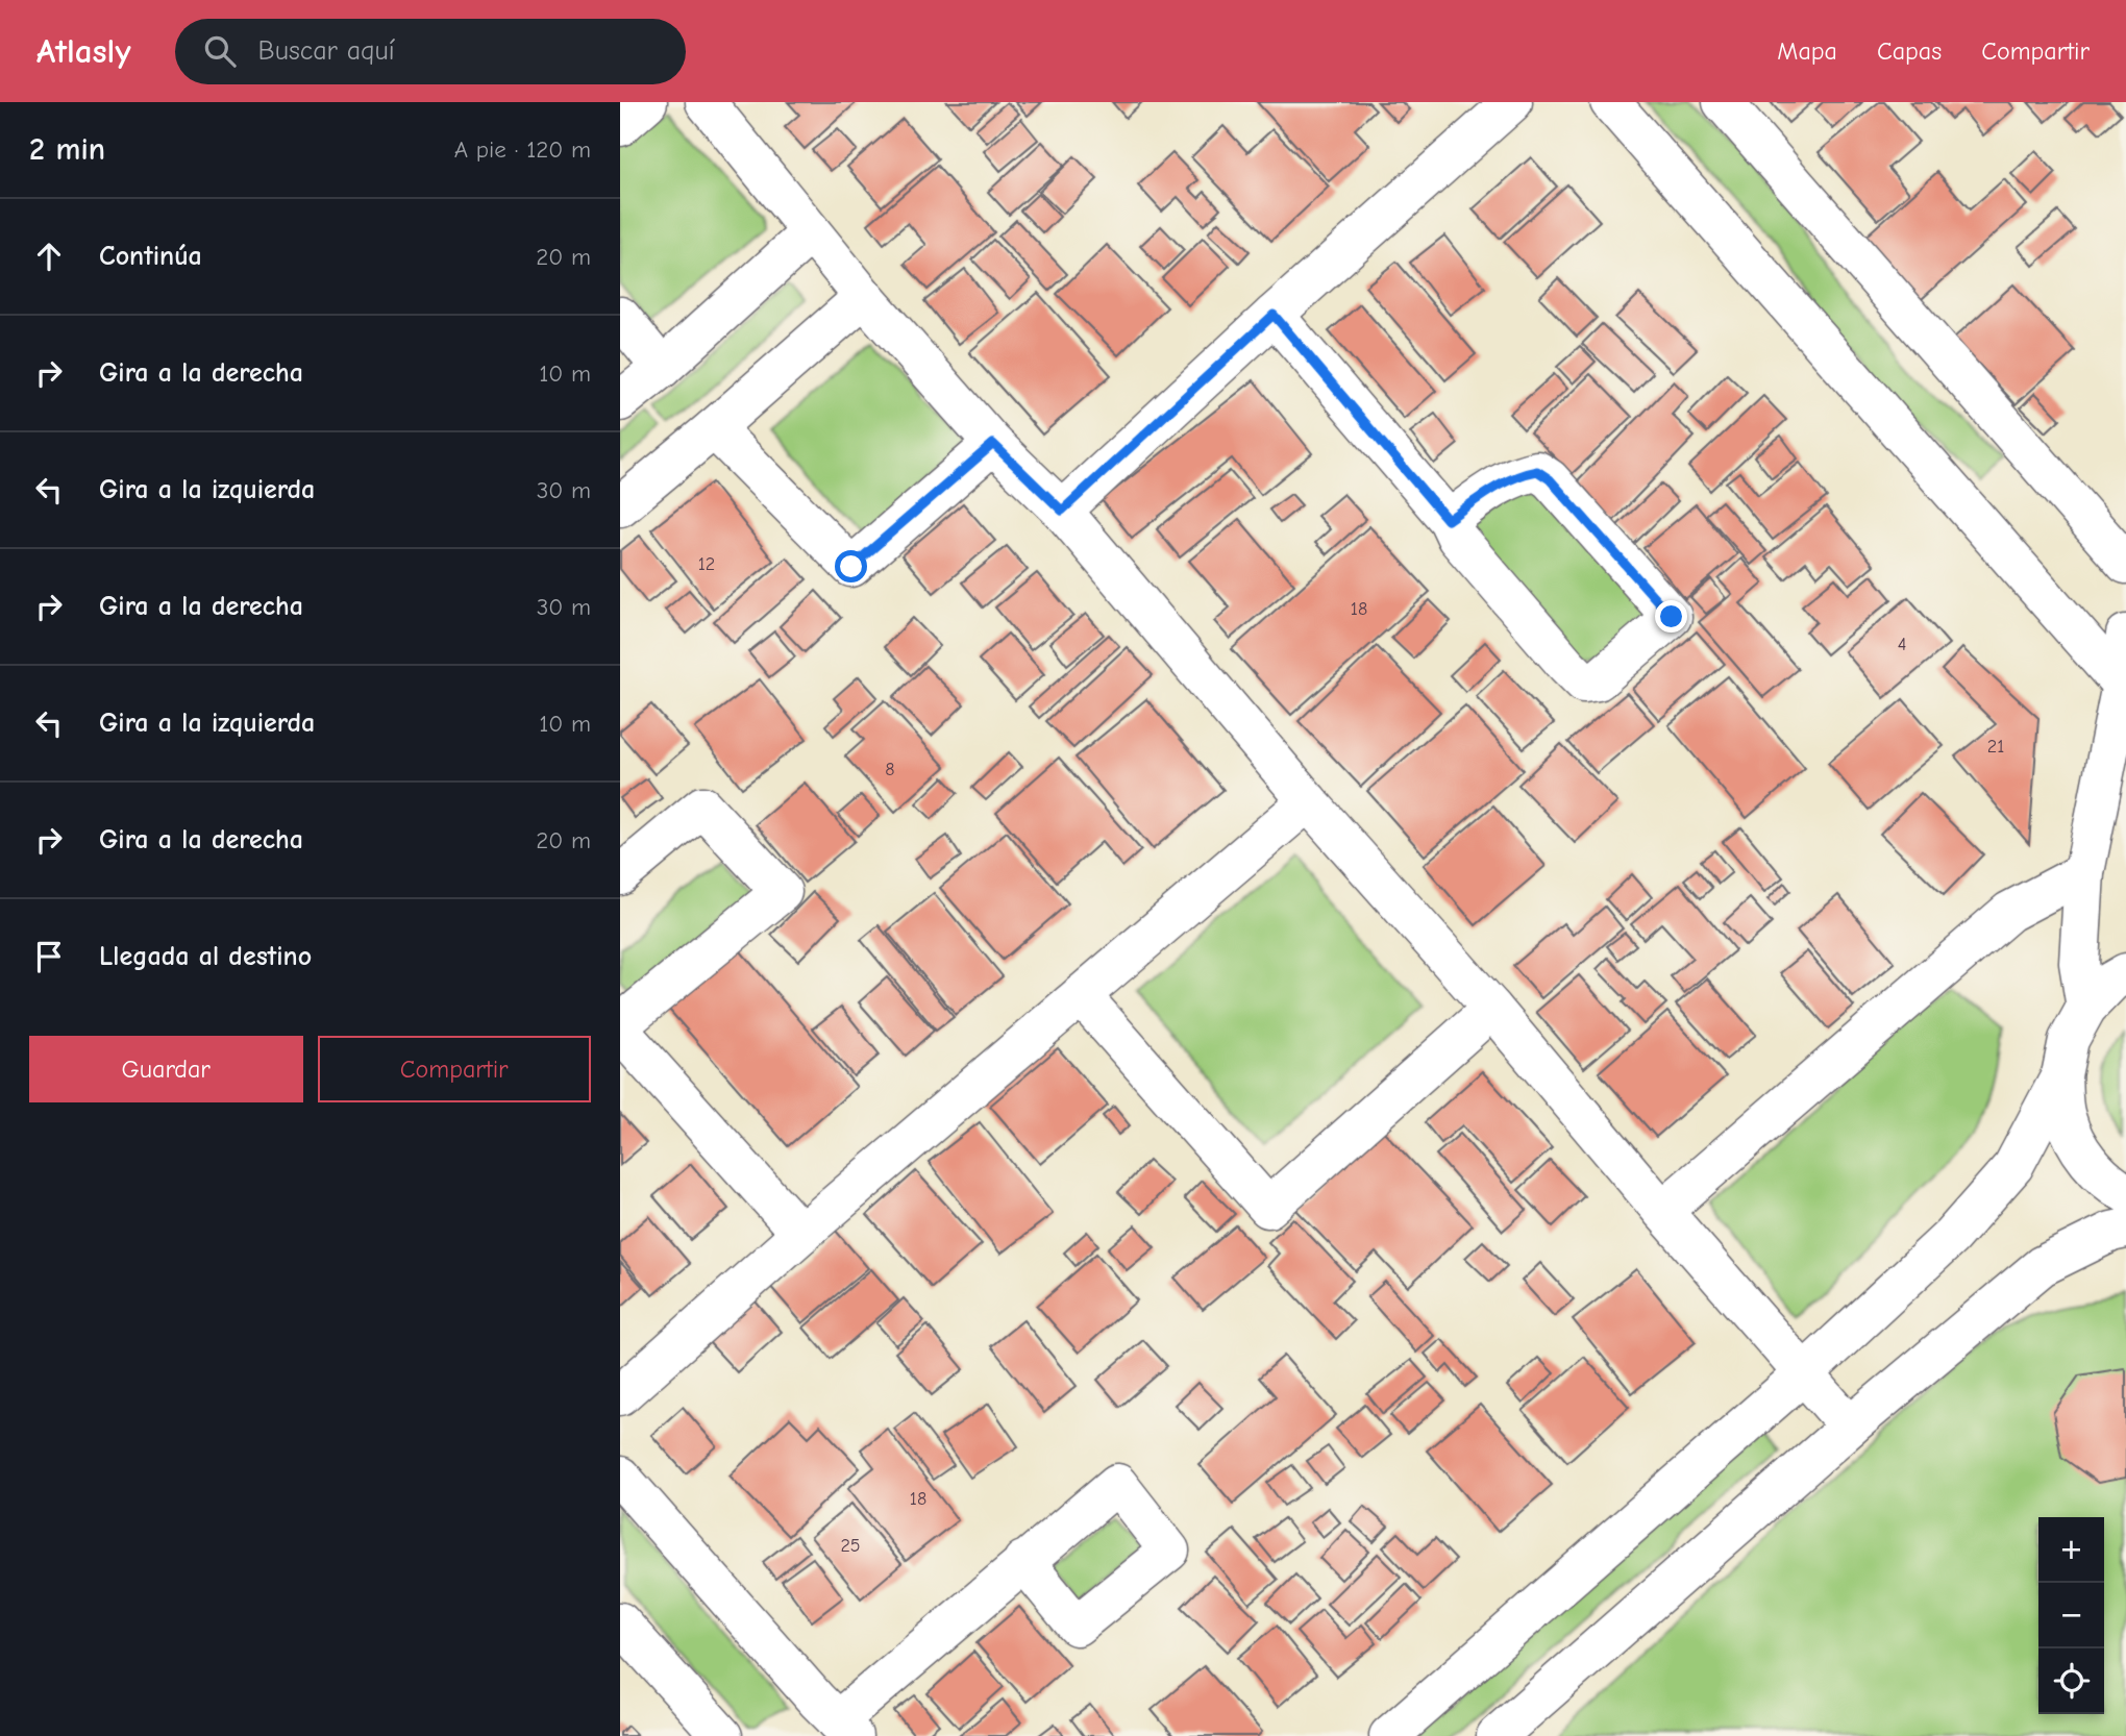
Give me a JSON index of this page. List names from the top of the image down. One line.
{"house_numbers":["12","18","4","21","8","18","25"],"page":{"header":"Atlasly","search":"Buscar aquí","nav":["Mapa","Capas","Compartir"],"heading":["2 min","A pie · 120 m"],"list":[["Continúa","20 m"],["Gira a la derecha","10 m"],["Gira a la izquierda","30 m"],["Gira a la derecha","30 m"],["Gira a la izquierda","10 m"],["Gira a la derecha","20 m"],"Llegada al destino"],"buttons":["Guardar","Compartir"],"map_buttons":["+","−"]}}
